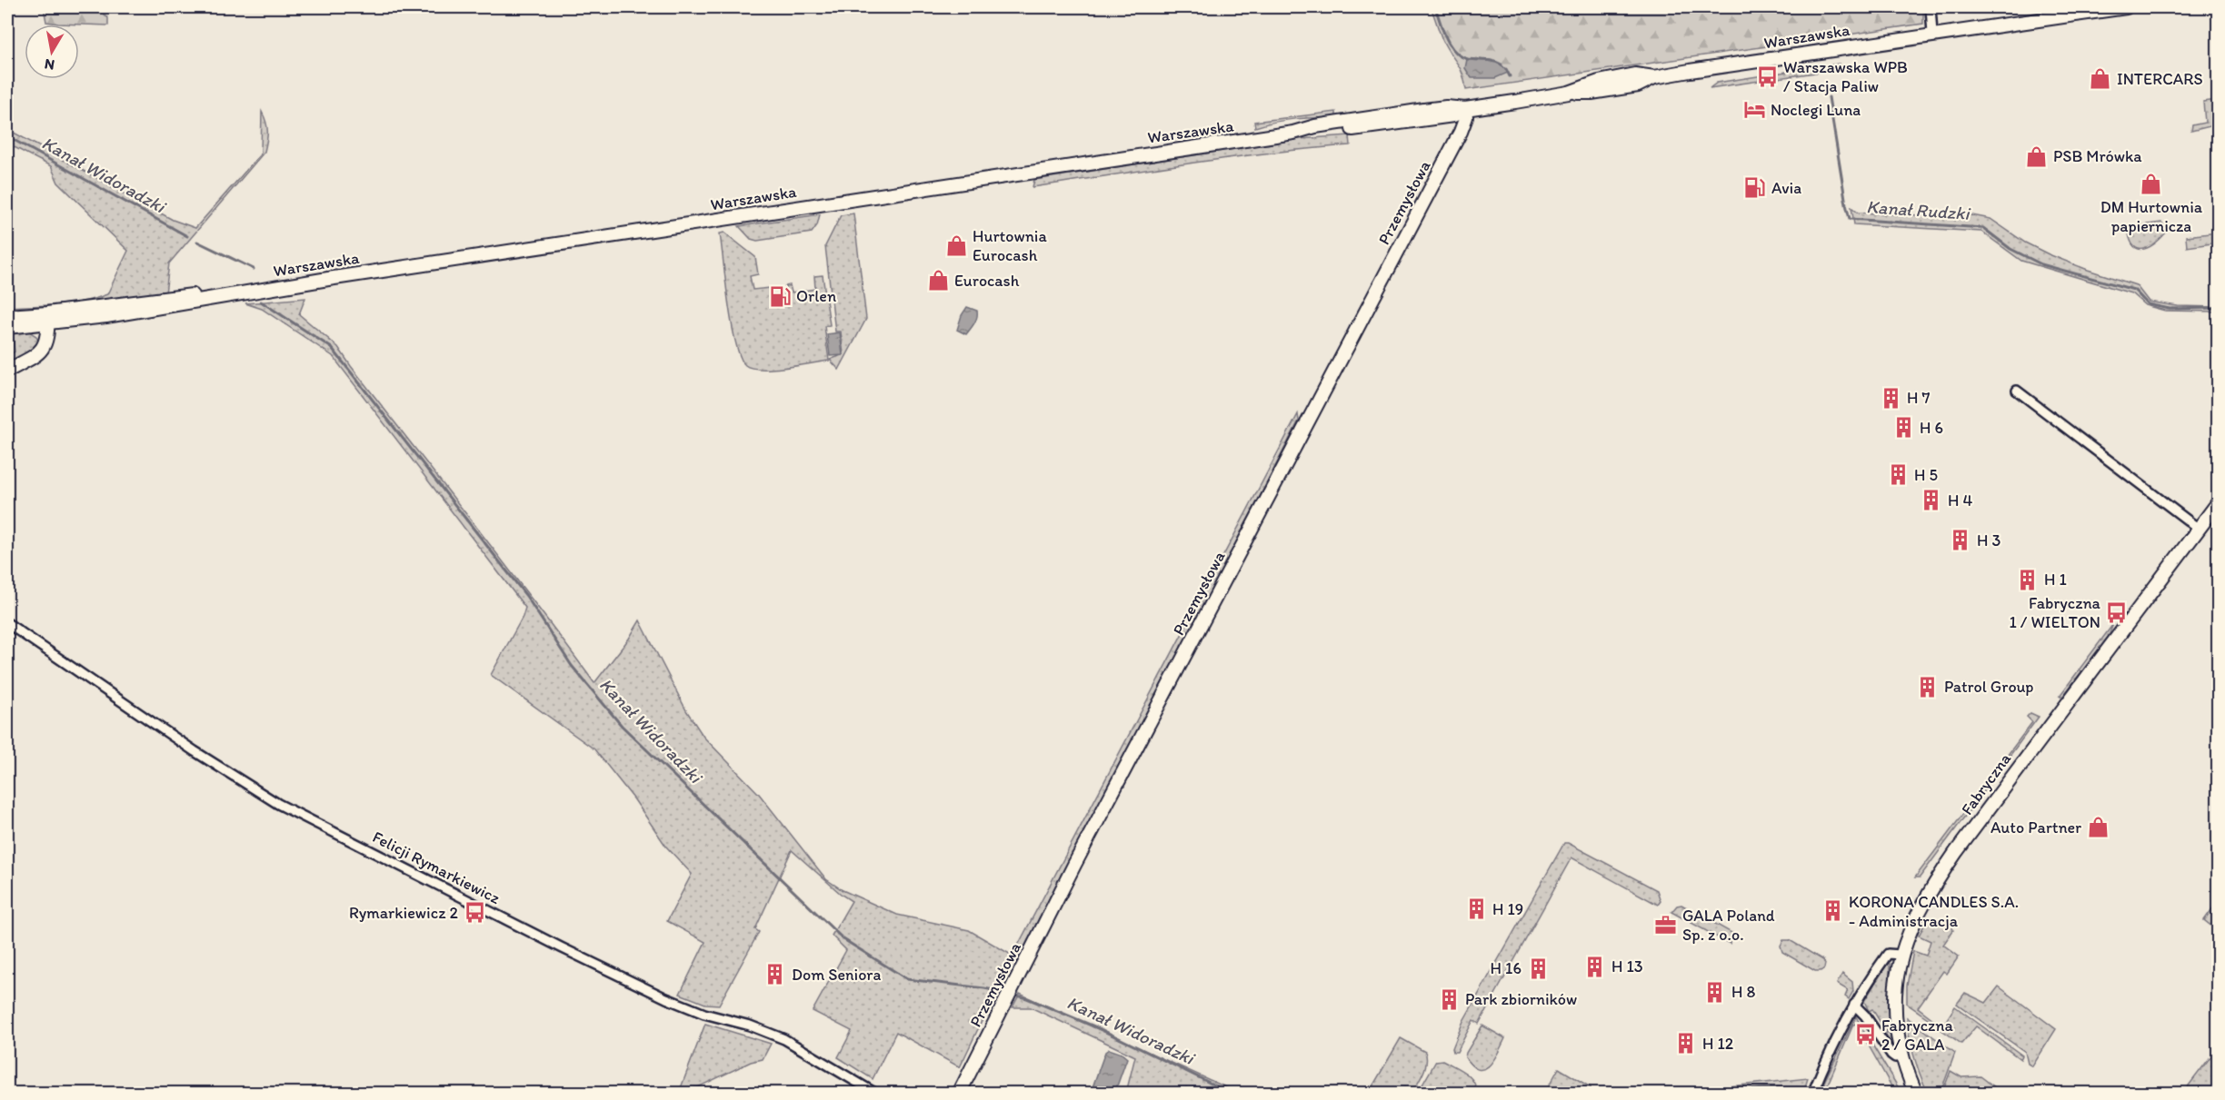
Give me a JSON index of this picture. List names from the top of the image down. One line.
{"streets":{"main road":["Warszawska","Przemysłowa","Fabryczna"],"street":["Felicji Rymarkiewicz"]},"crossings":[["Warszawska","Przemysłowa"]],"water":["Kanał Widoradzki","Kanał Rudzki"],"places":{"bus stop":["Warszawska WPB / Stacja Paliw","Fabryczna 1 / WIELTON","Rymarkiewicz 2","Fabryczna 2 / GALA"],"shop":["INTERCARS","PSB Mrówka","DM Hurtownia papiernicza","Hurtownia Eurocash","Eurocash","Auto Partner"],"hotel":["Noclegi Luna"],"fuel station":["Avia","Orlen"],"building":["H 7","H 6","H 5","H 4","H 3","H 1","Patrol Group","H 19","KORONA CANDLES S.A. - Administracja","H 13","H 16","Dom Seniora","H 8","Park zbiorników","H 12"],"office":["GALA Poland Sp. z o.o."]},"north":"bottom"}
